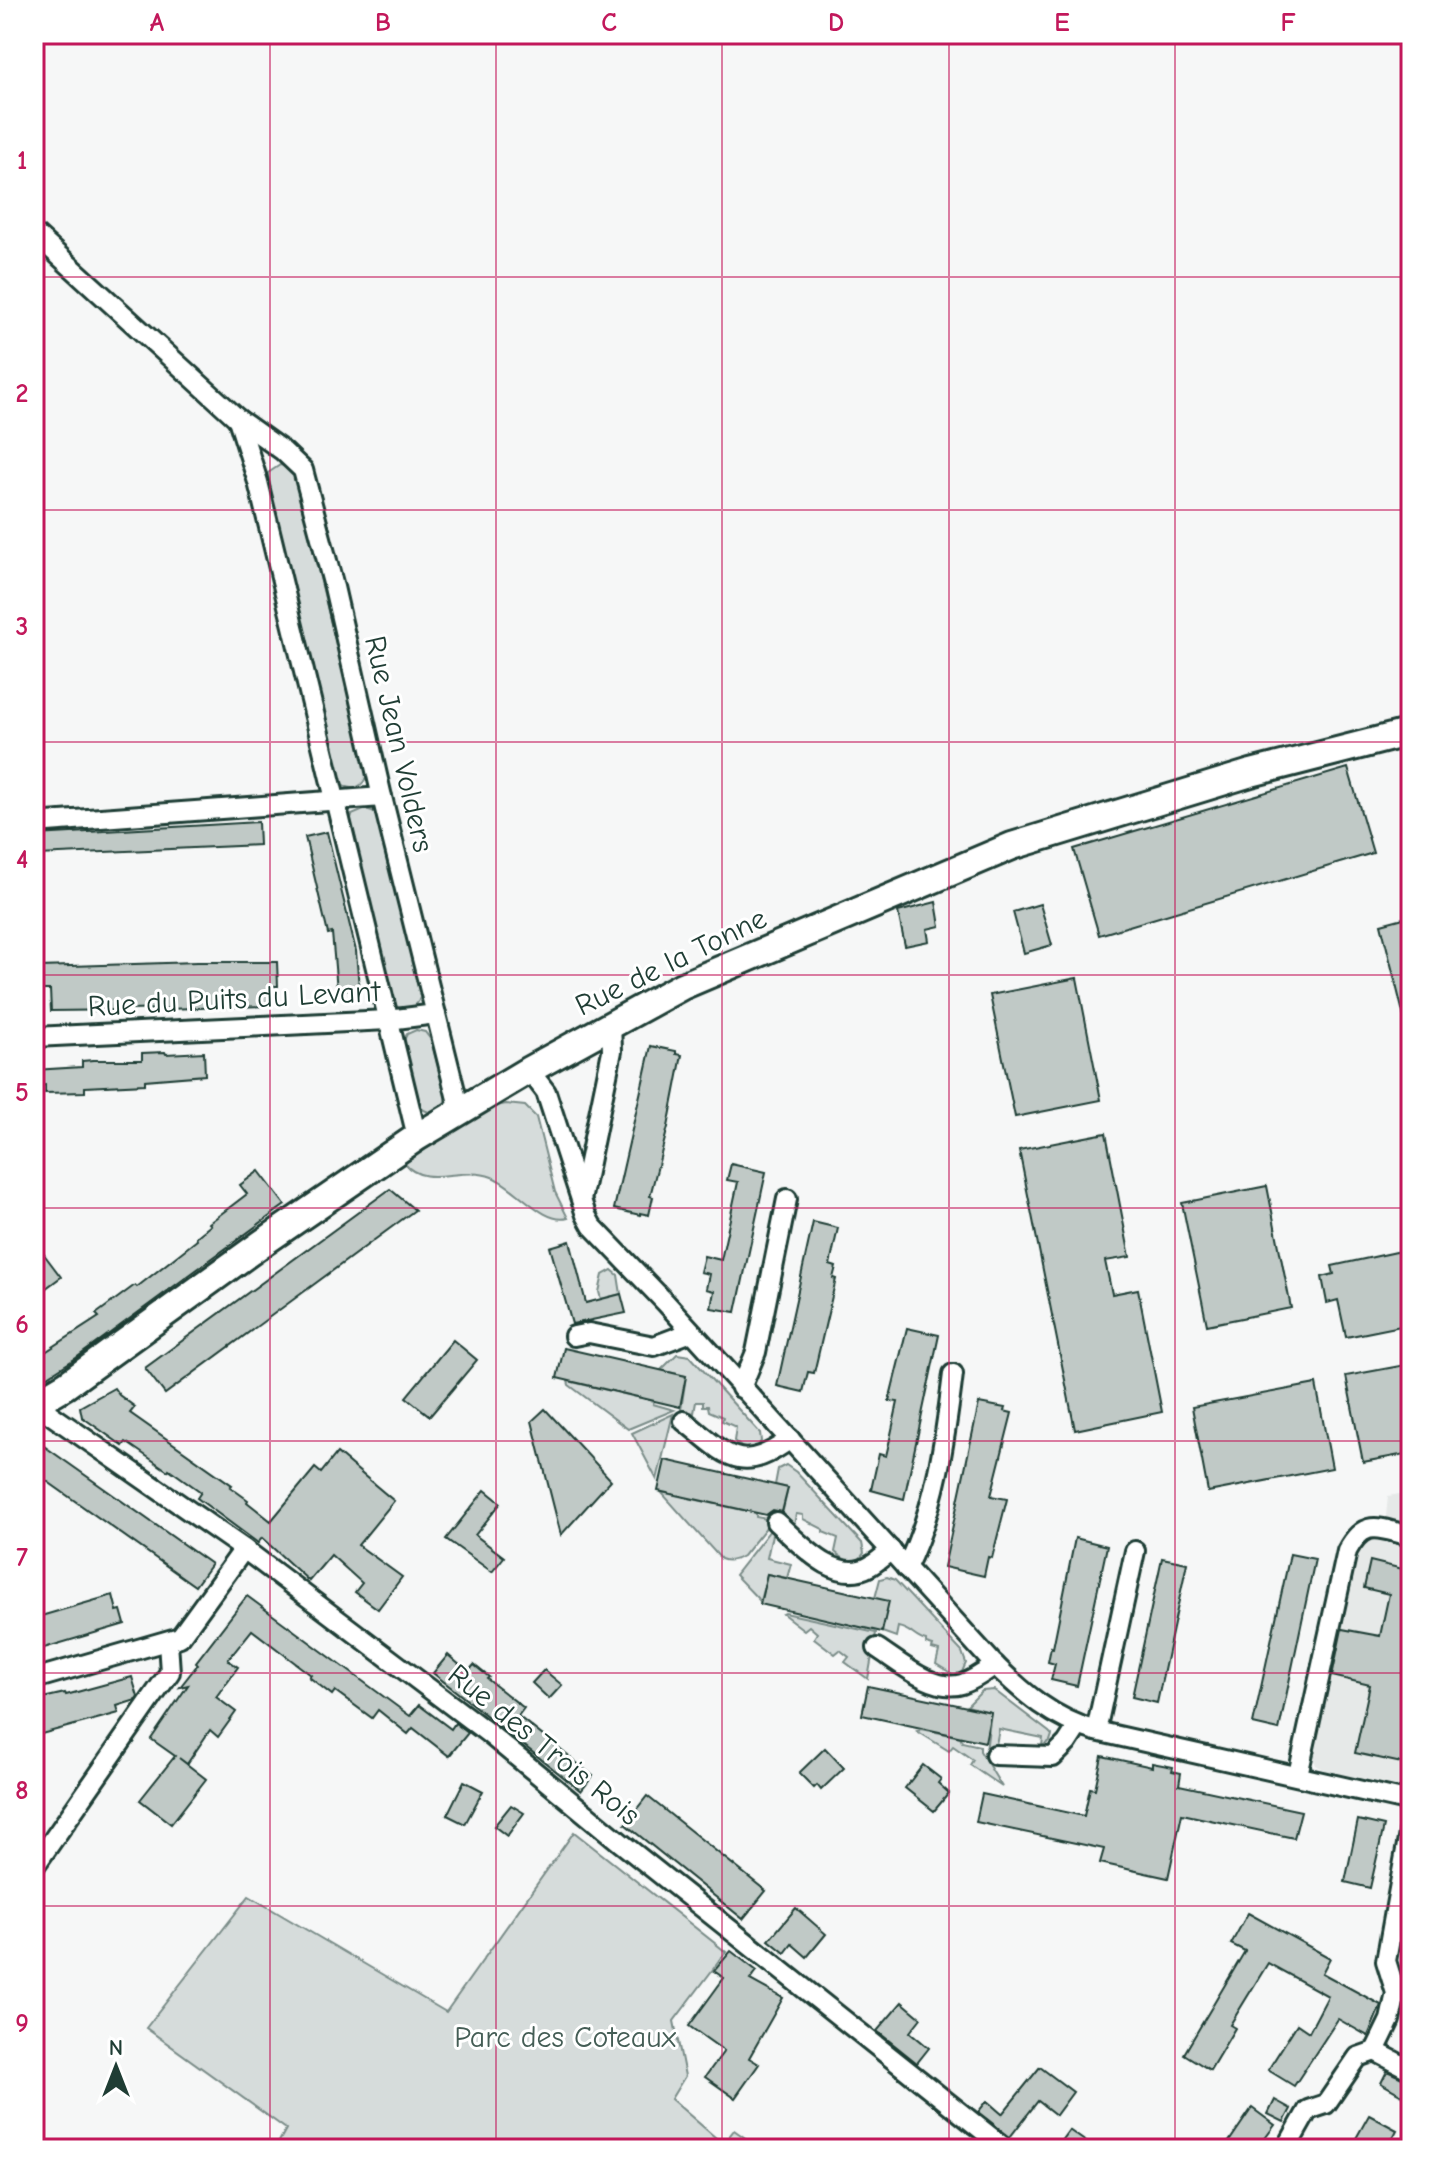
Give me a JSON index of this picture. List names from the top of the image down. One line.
{"streets":{"street":["Rue Jean Volders","Rue de la Tonne","Rue du Puits du Levant","Rue des Trois Rois"]},"crossings":[["Rue Jean Volders","Rue de la Tonne"],["Rue Jean Volders","Rue du Puits du Levant"],["Rue de la Tonne","Rue des Trois Rois"]],"parks":["Parc des Coteaux"],"north":"top","grid":{"columns":["A","B","C","D","E","F"],"rows":["1","2","3","4","5","6","7","8","9"]}}
